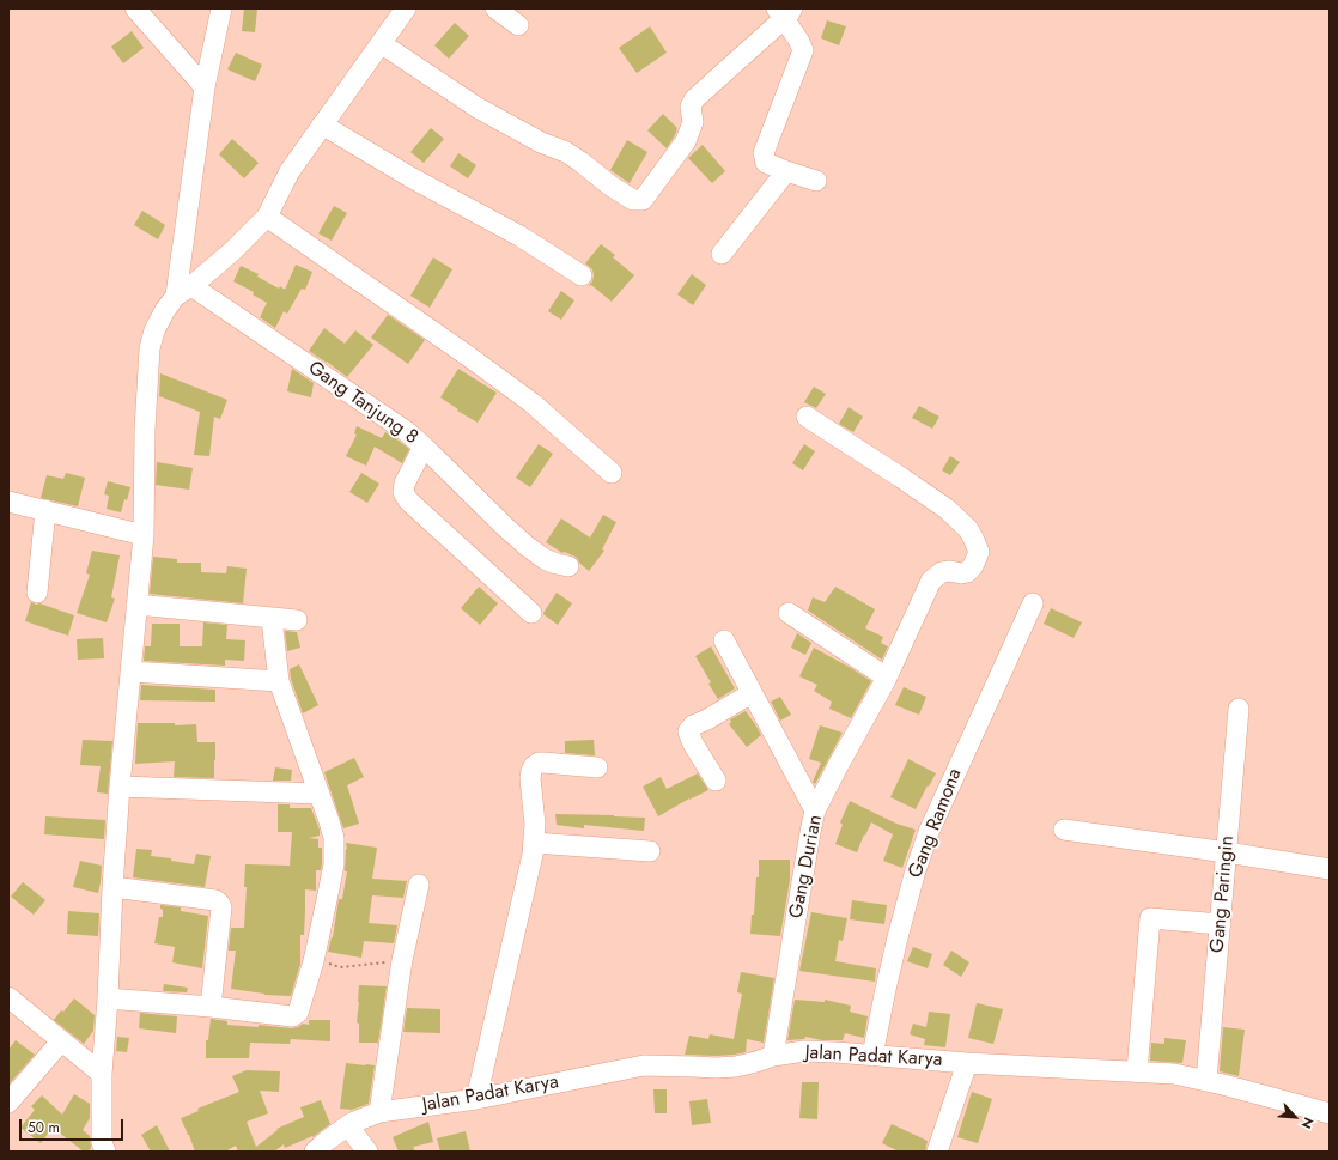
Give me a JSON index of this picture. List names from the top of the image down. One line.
{"streets":{"street":["Gang Tanjung 8","Gang Ramona","Gang Durian","Gang Paringin","Jalan Padat Karya"]},"crossings":[["Gang Ramona","Jalan Padat Karya"],["Gang Durian","Jalan Padat Karya"],["Gang Paringin","Jalan Padat Karya"]],"scale_bar":"50 m","north":"bottom right"}
